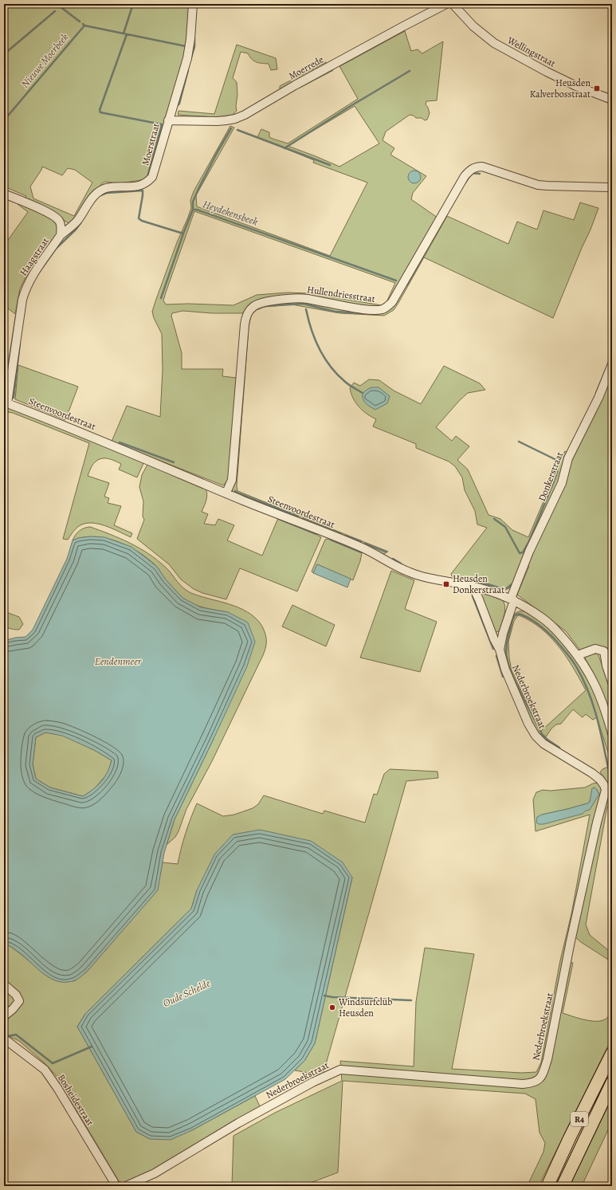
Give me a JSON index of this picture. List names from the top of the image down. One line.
{"streets":{"highway":["R4"],"street":["Wellingstraat","Moerrede","Moerstraat","Haagstraat","Hullendriesstraat","Steenvoordestraat","Donkerstraat","Nederbroekstraat","Bosheidestraat"]},"crossings":[["Moerrede","Moerstraat"],["Moerstraat","Haagstraat"],["Haagstraat","Steenvoordestraat"],["Hullendriesstraat","Steenvoordestraat"],["Steenvoordestraat","Donkerstraat"],["Steenvoordestraat","Nederbroekstraat"],["Donkerstraat","Nederbroekstraat"]],"water":["Nieuwe Moerbeek","Heydekensbeek","Eendenmeer","Oude Schelde"],"places":{"transit":["Heusden Kalverbosstraat","Heusden Donkerstraat"],"other":["Windsurfclub Heusden"]}}
